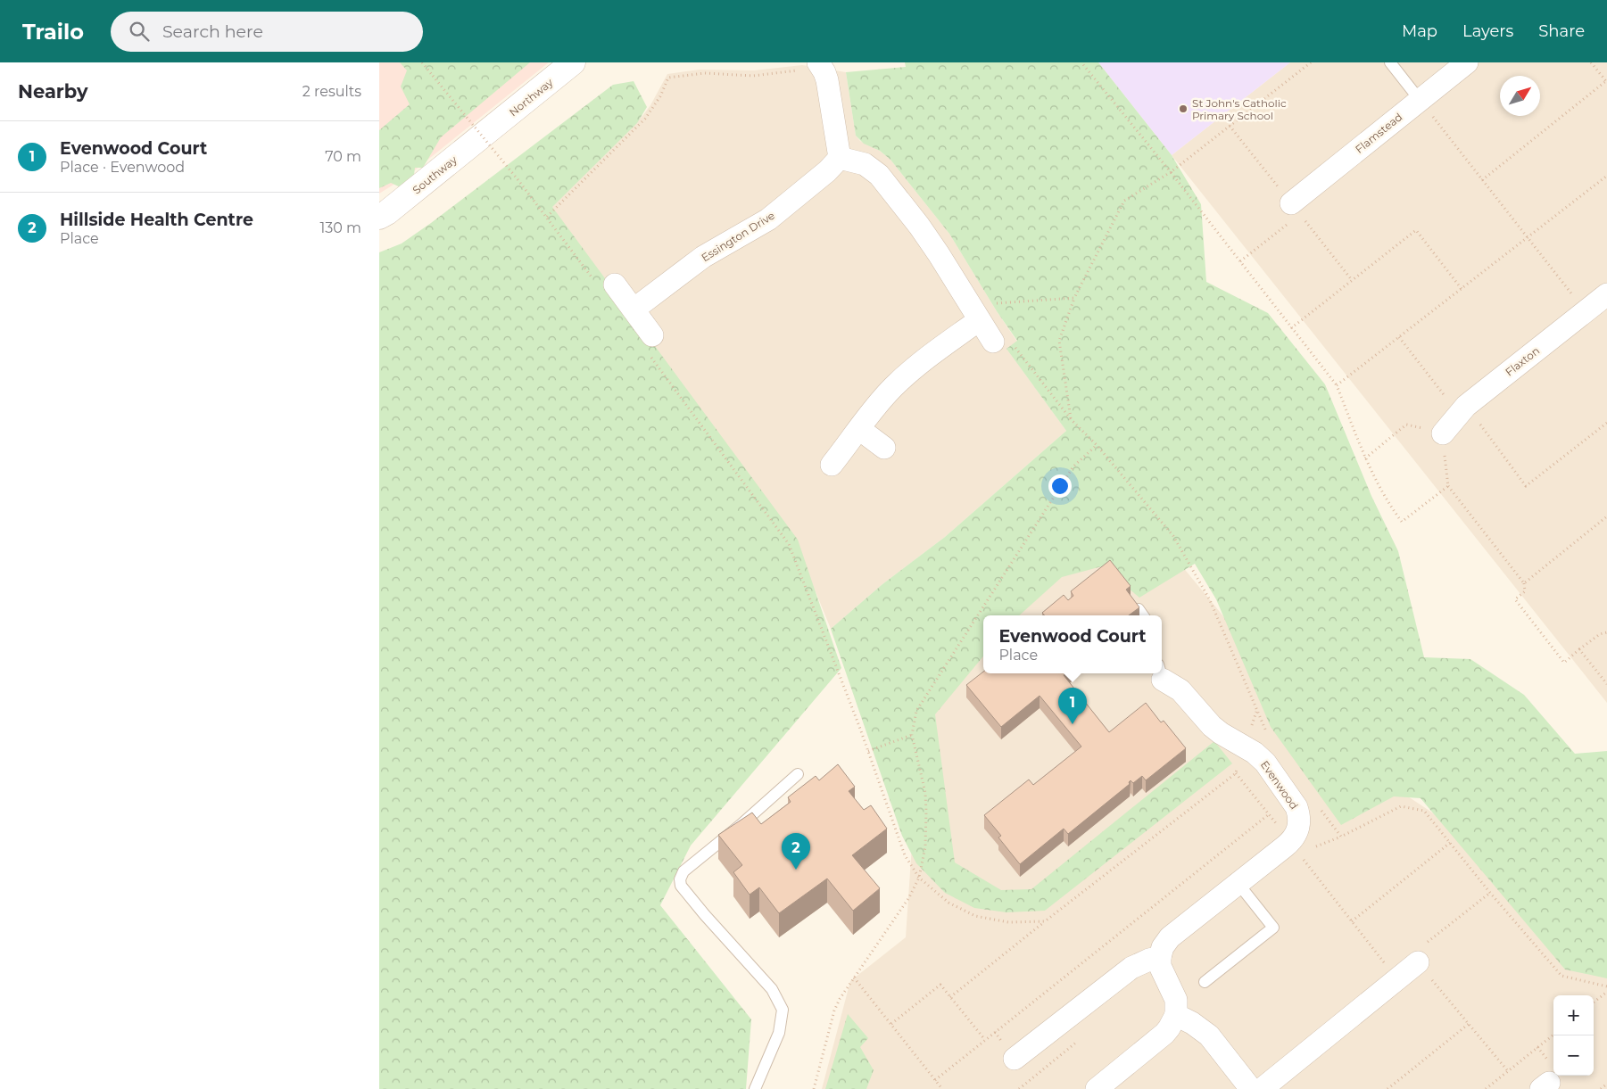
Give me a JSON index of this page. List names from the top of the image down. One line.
{"streets":{"street":["Northway","Flamstead","Southway","Essington Drive","Flaxton","Evenwood"]},"crossings":[["Northway","Southway"]],"places":["St John's Catholic Primary School"],"north":"top right","page":{"header":"Trailo","search":"Search here","nav":["Map","Layers","Share"],"heading":["Nearby","2 results"],"list":[{"mark":"1","name":"Evenwood Court","note":"Place · Evenwood","value":"70 m"},{"mark":"2","name":"Hillside Health Centre","note":"Place","value":"130 m"}],"popup":["Evenwood Court","Place"],"pins":["1","2"],"map_buttons":["+","−"]}}
